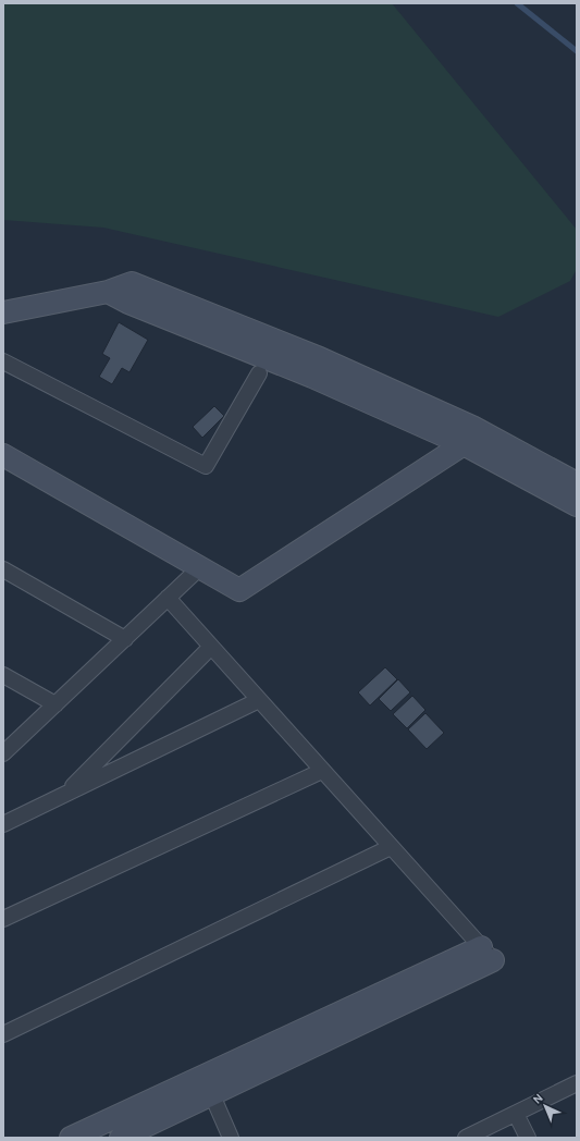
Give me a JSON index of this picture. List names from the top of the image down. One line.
{"north":"top left"}
